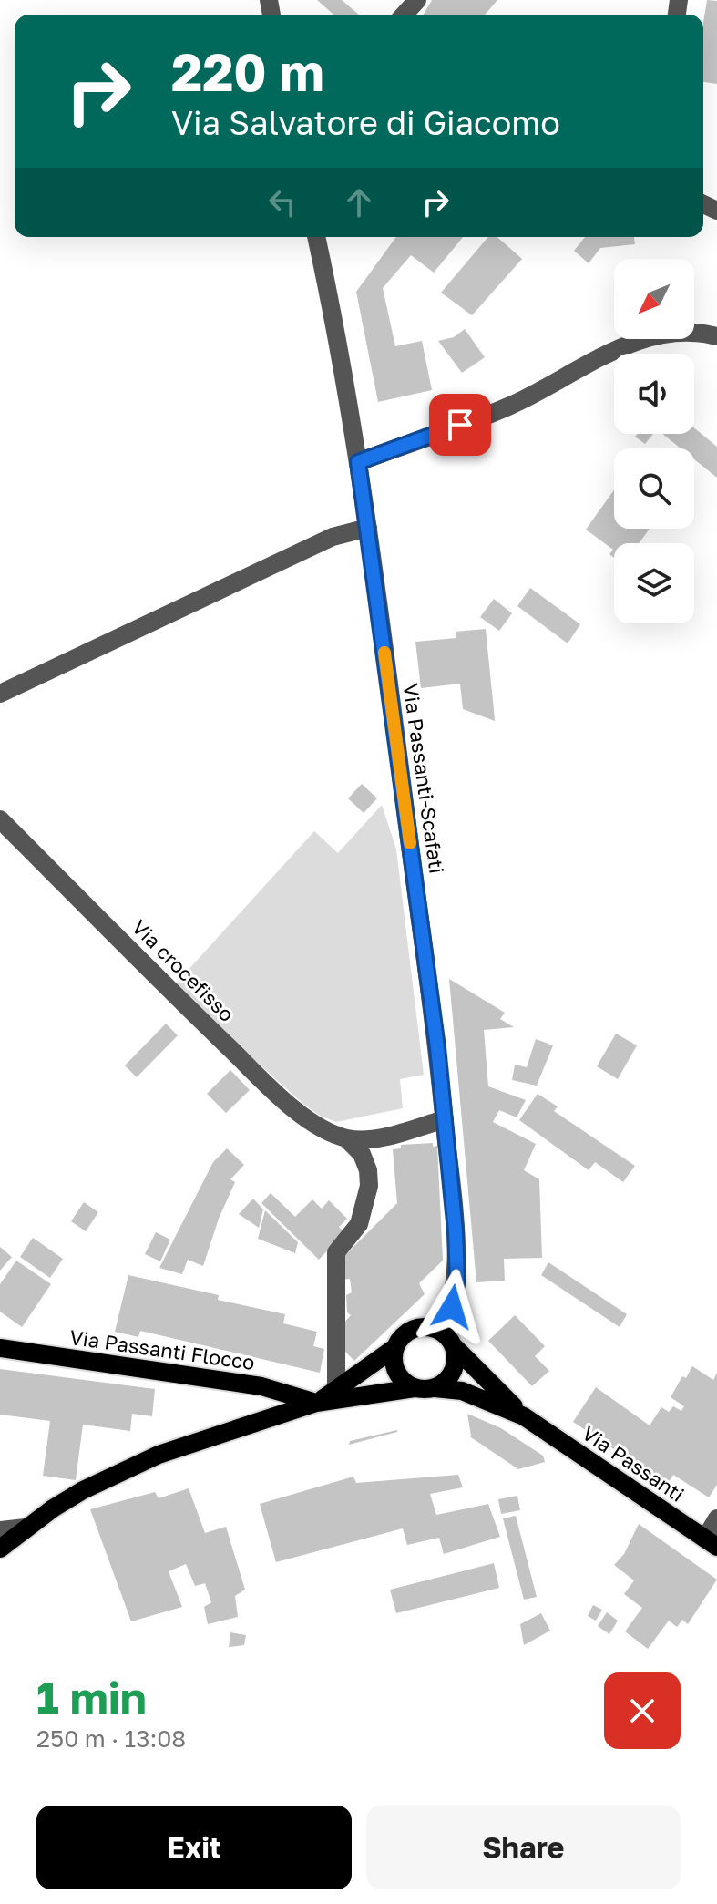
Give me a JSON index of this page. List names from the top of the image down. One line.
{"streets":{"main road":["Via Passanti Flocco","Via Passanti"],"street":["Via Passanti-Scafati","Via crocefisso"]},"crossings":[["Via Passanti-Scafati","Via crocefisso"],["Via Passanti-Scafati","Via Passanti"]],"north":"bottom left","page":{"turn":["220 m","Via Salvatore di Giacomo"],"heading":["1 min","250 m · 13:08"],"buttons":["Exit","Share"]}}
